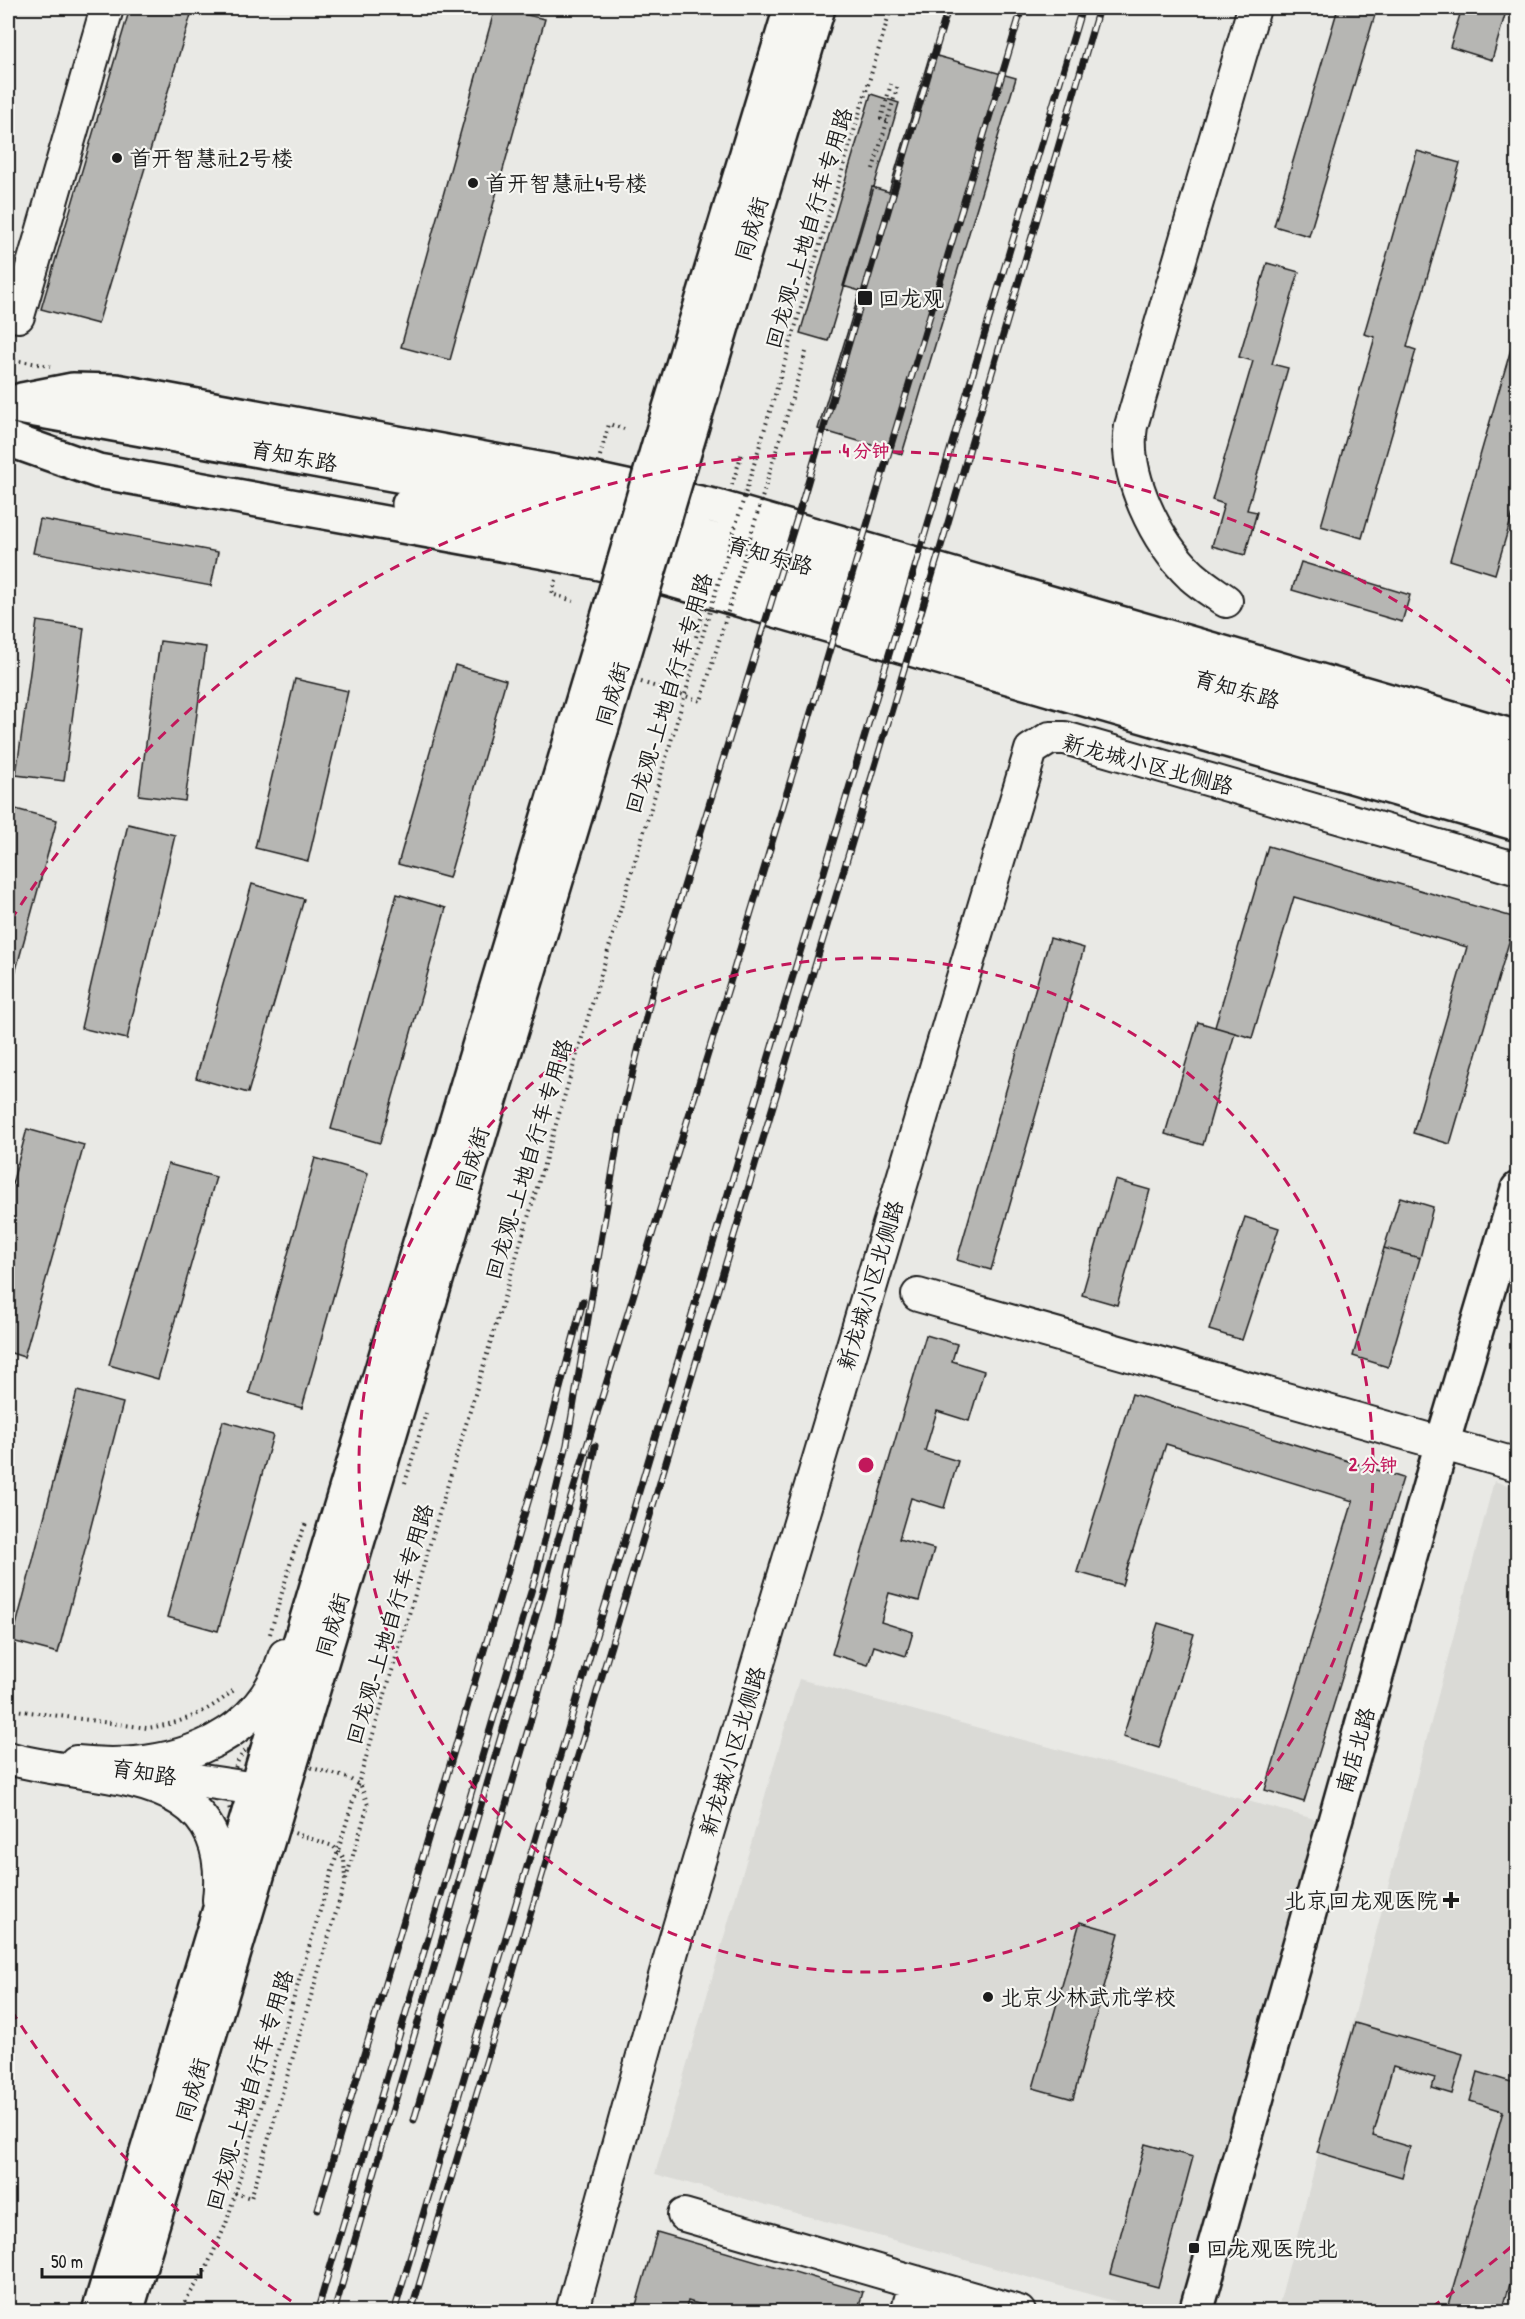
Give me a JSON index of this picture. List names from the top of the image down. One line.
{"streets":{"main road":["同成街","育知东路","南店北路"],"street":["新龙城小区北侧路","育知路"],"path":["回龙观-上地自行车专用路"]},"crossings":[["同成街","育知路"]],"places":{"other":["首开智慧社2号楼","首开智慧社4号楼","北京少林武术学校"],"transit":["回龙观","回龙观医院北"],"health":["北京回龙观医院"]},"scale_bar":"50 m","rings":["4 分钟","2 分钟"]}
